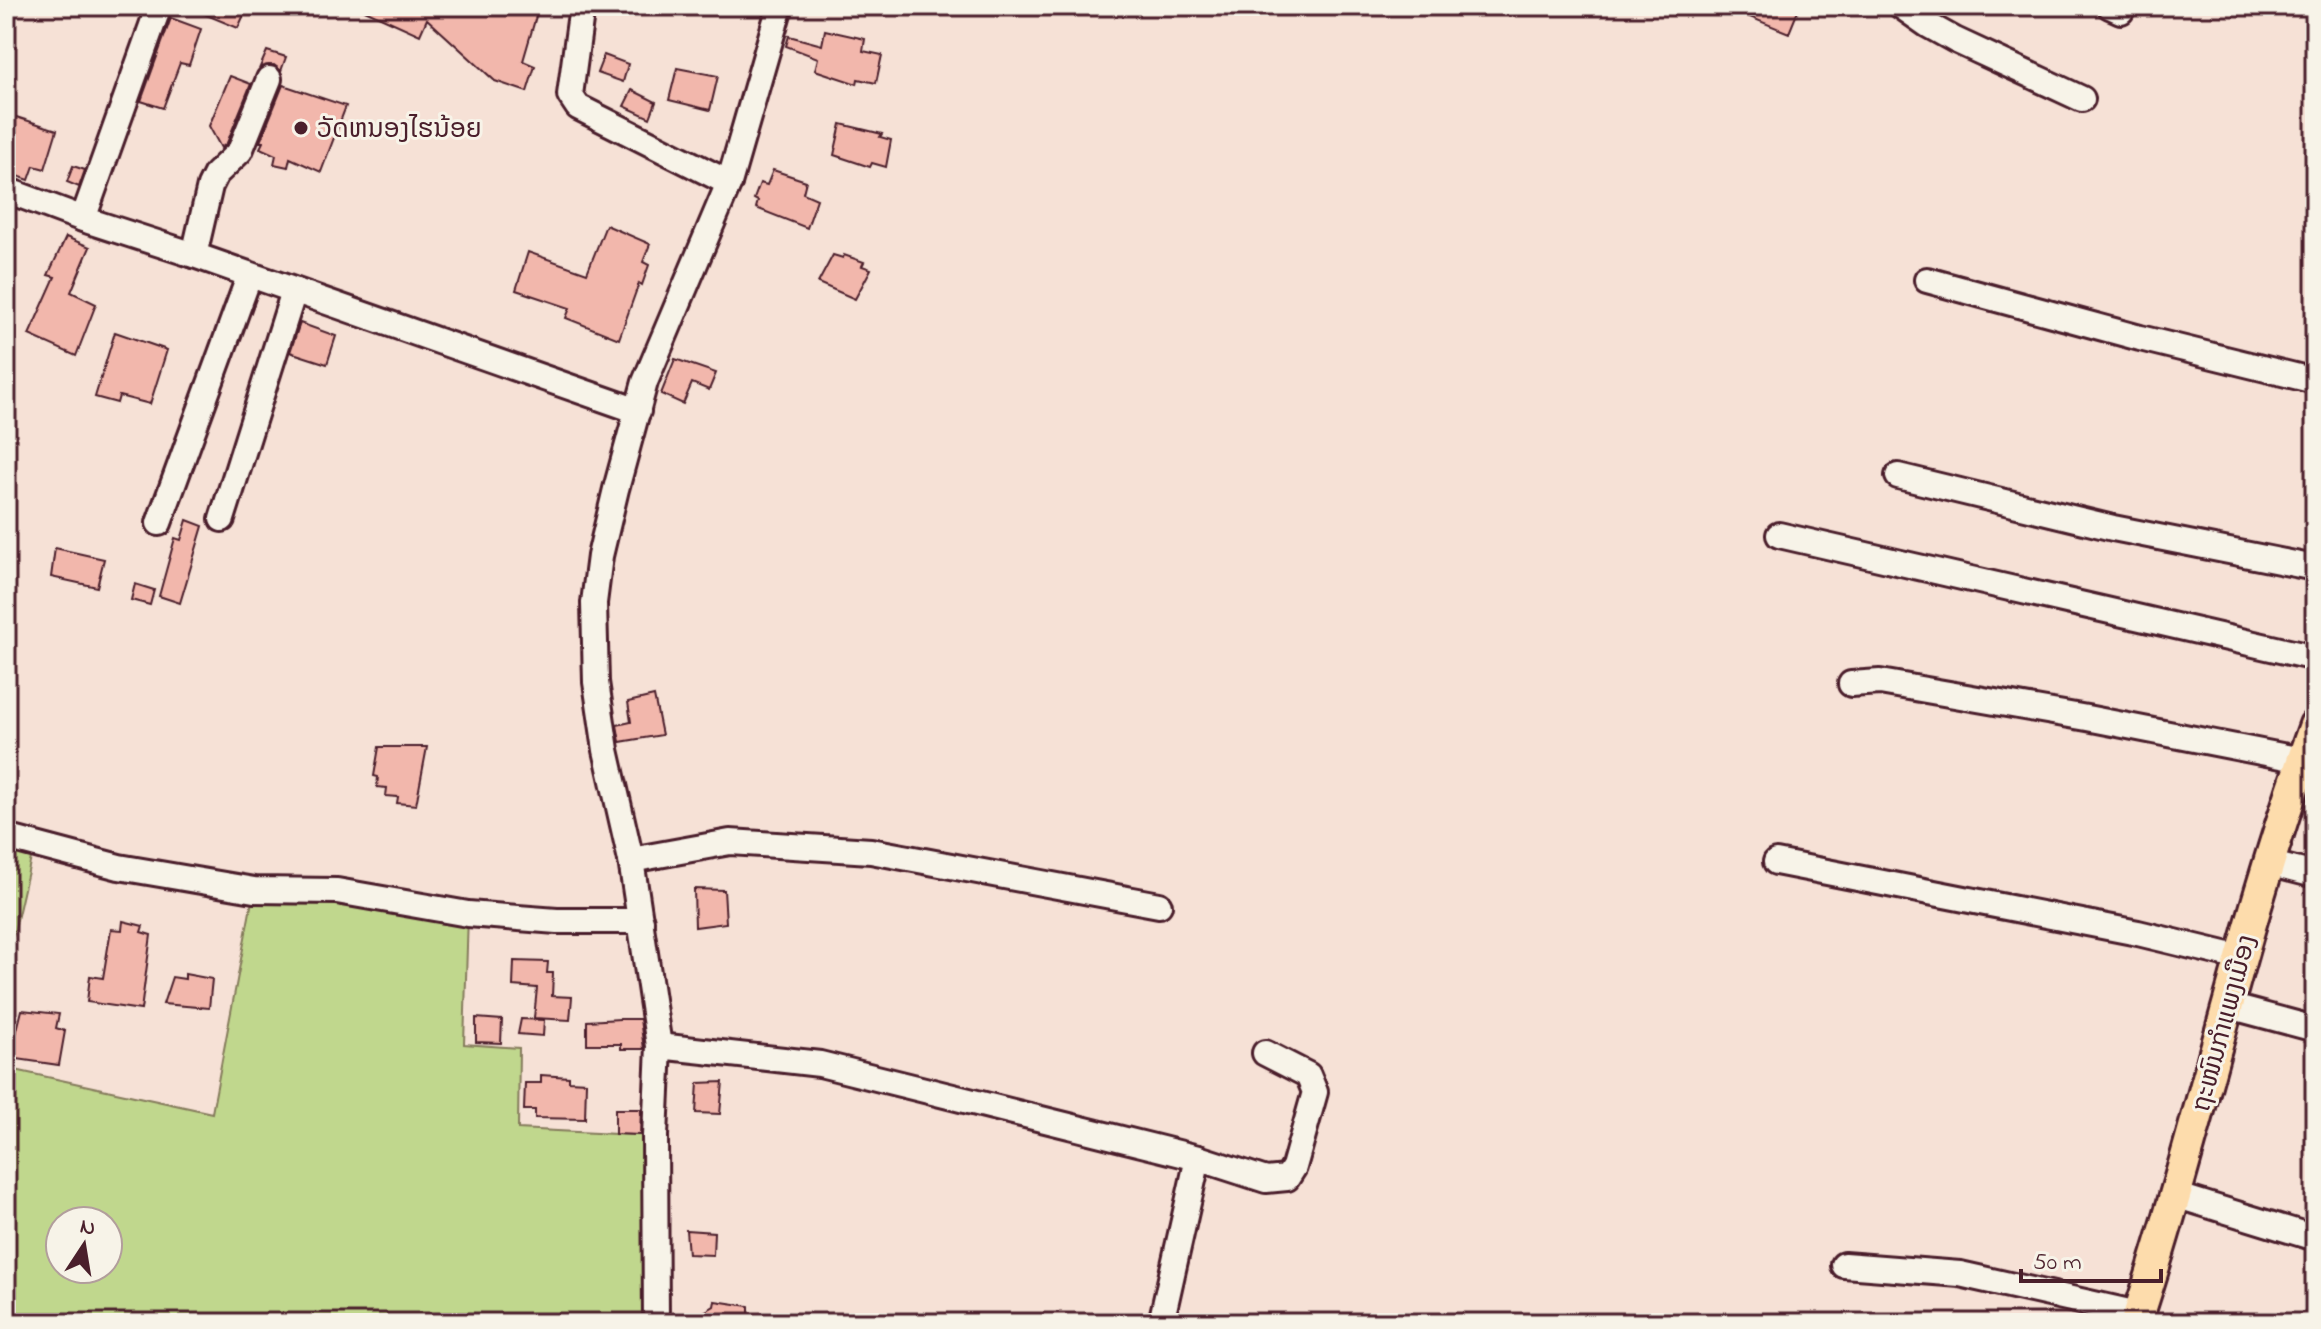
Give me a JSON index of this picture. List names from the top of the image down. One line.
{"streets":{"main road":["ຖະໜົນກຳແພງເມືອງ"]},"places":["ວັດຫນອງໄຮນ້ອຍ"],"scale_bar":"50 m","north":"top"}
